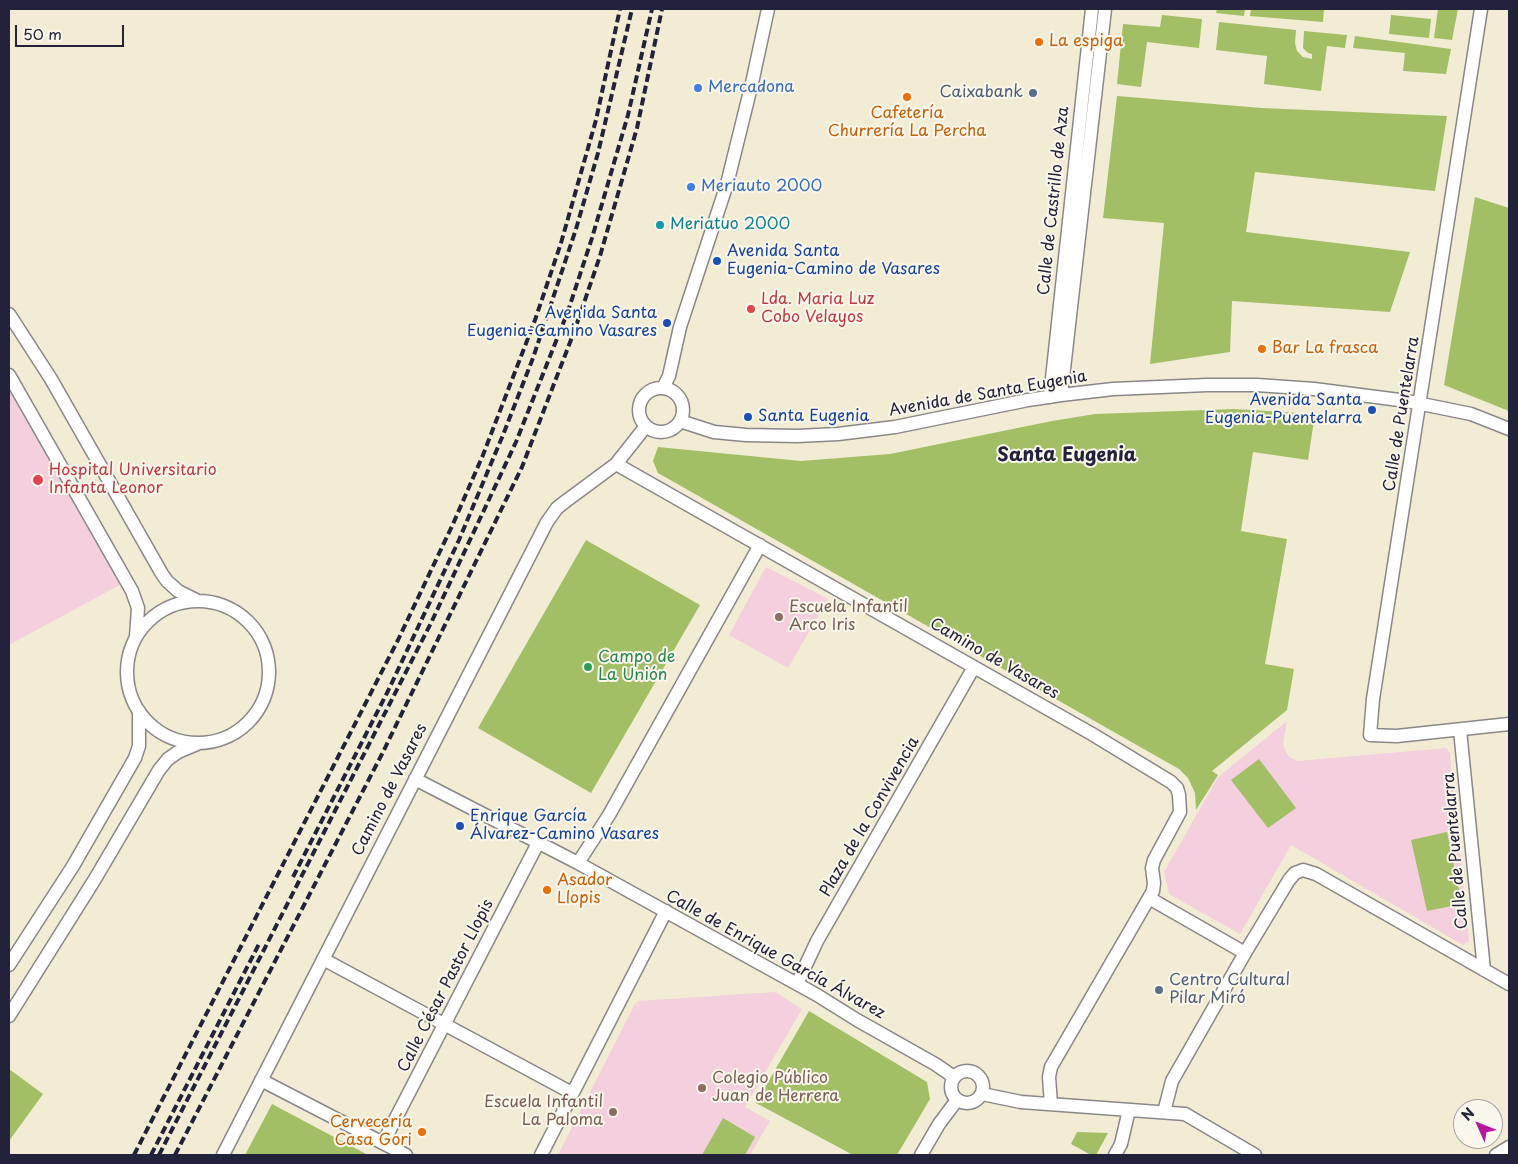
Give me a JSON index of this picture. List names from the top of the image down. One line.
{"streets":{"street":["Calle de Castrillo de Aza","Avenida de Santa Eugenia","Calle de Puentelarra","Camino de Vasares","Plaza de la Convivencia","Calle de Enrique García Álvarez","Calle César Pastor Llopis"]},"crossings":[["Calle de Castrillo de Aza","Avenida de Santa Eugenia"],["Avenida de Santa Eugenia","Calle de Puentelarra"],["Avenida de Santa Eugenia","Camino de Vasares"],["Camino de Vasares","Plaza de la Convivencia"],["Camino de Vasares","Calle de Enrique García Álvarez"],["Plaza de la Convivencia","Calle de Enrique García Álvarez"],["Calle de Enrique García Álvarez","Calle César Pastor Llopis"]],"districts":["Santa Eugenia"],"places":["La espiga","Mercadona","Caixabank","Cafetería Churrería La Percha","Meriauto 2000","Meriatuo 2000","Avenida Santa Eugenia-Camino de Vasares","Lda. Maria Luz Cobo Velayos","Avenida Santa Eugenia-Camino Vasares","Bar La frasca","Avenida Santa Eugenia-Puentelarra","Santa Eugenia","Hospital Universitario Infanta Leonor","Escuela Infantil Arco Iris","Campo de La Unión","Enrique García Álvarez-Camino Vasares","Asador Llopis","Centro Cultural Pilar Miró","Colegio Público Juan de Herrera","Escuela Infantil La Paloma","Cervecería Casa Gori"],"scale_bar":"50 m","north":"top left"}
